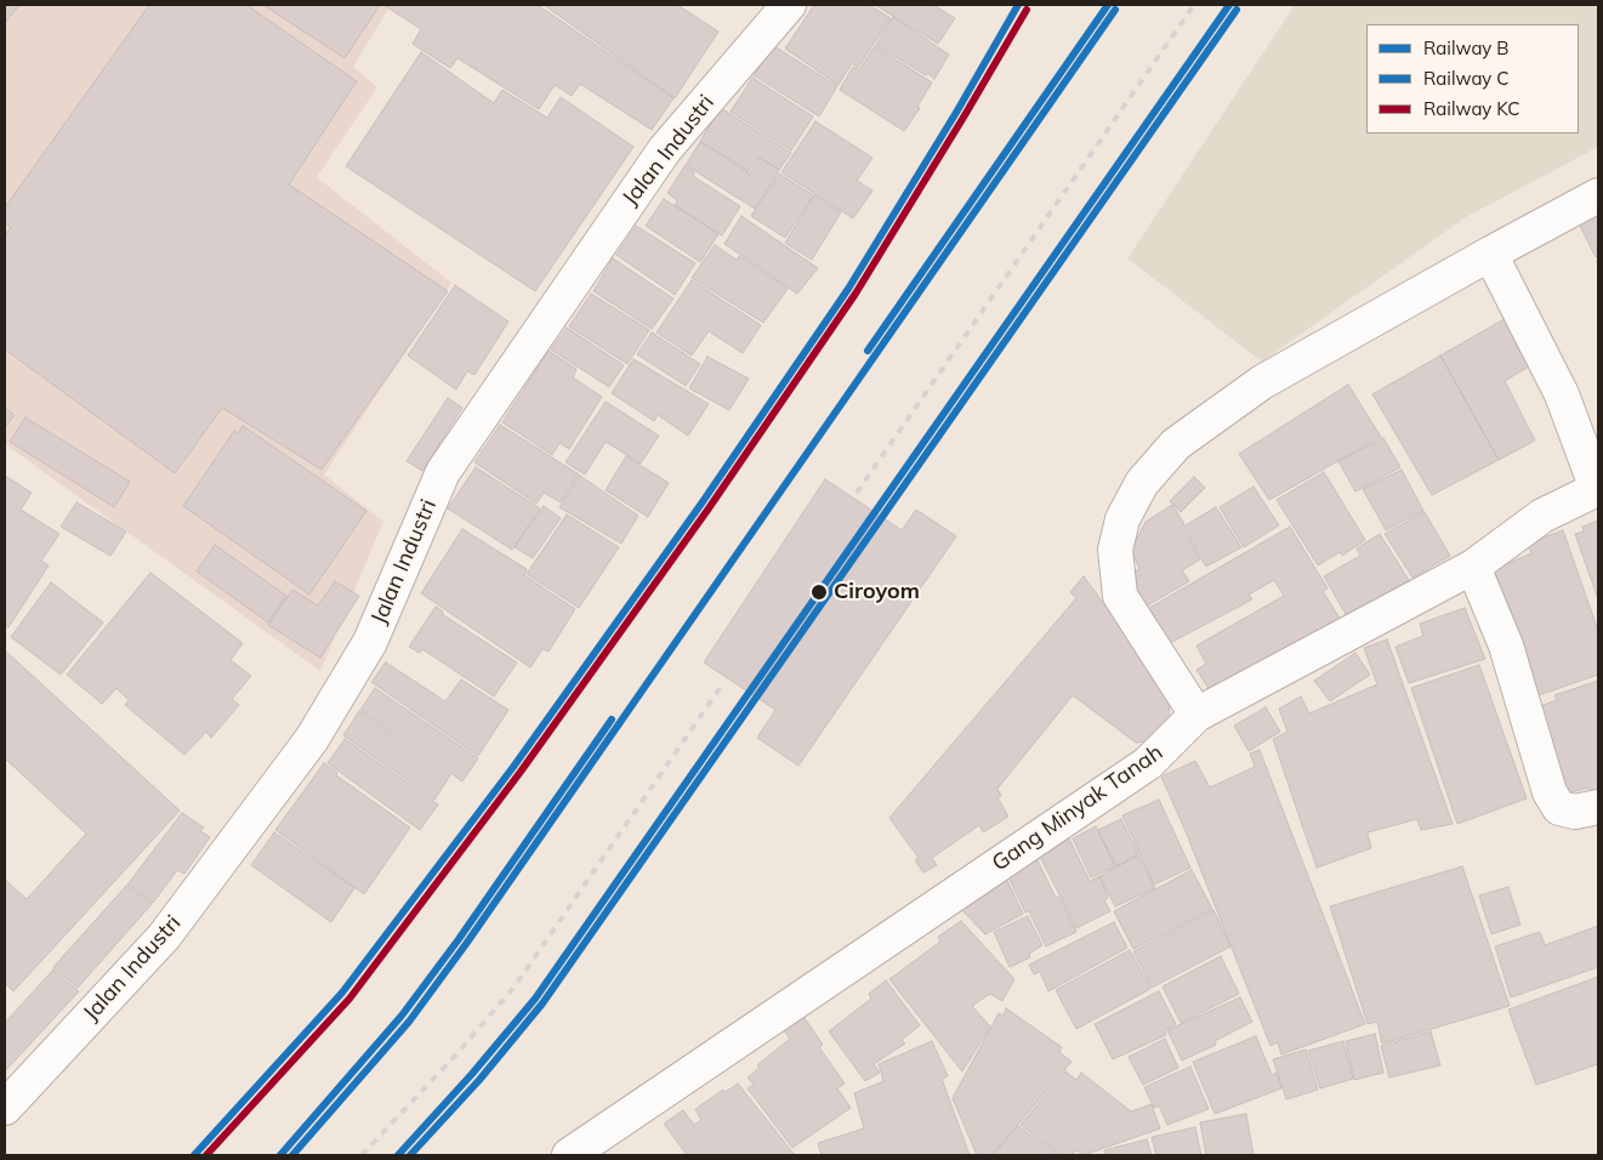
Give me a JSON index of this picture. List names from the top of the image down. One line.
{"streets":{"street":["Jalan Industri","Gang Minyak Tanah"]},"places":["Ciroyom"],"lines":["rail line B","rail line C","rail line KC"],"legend":["Railway B","Railway C","Railway KC"]}
